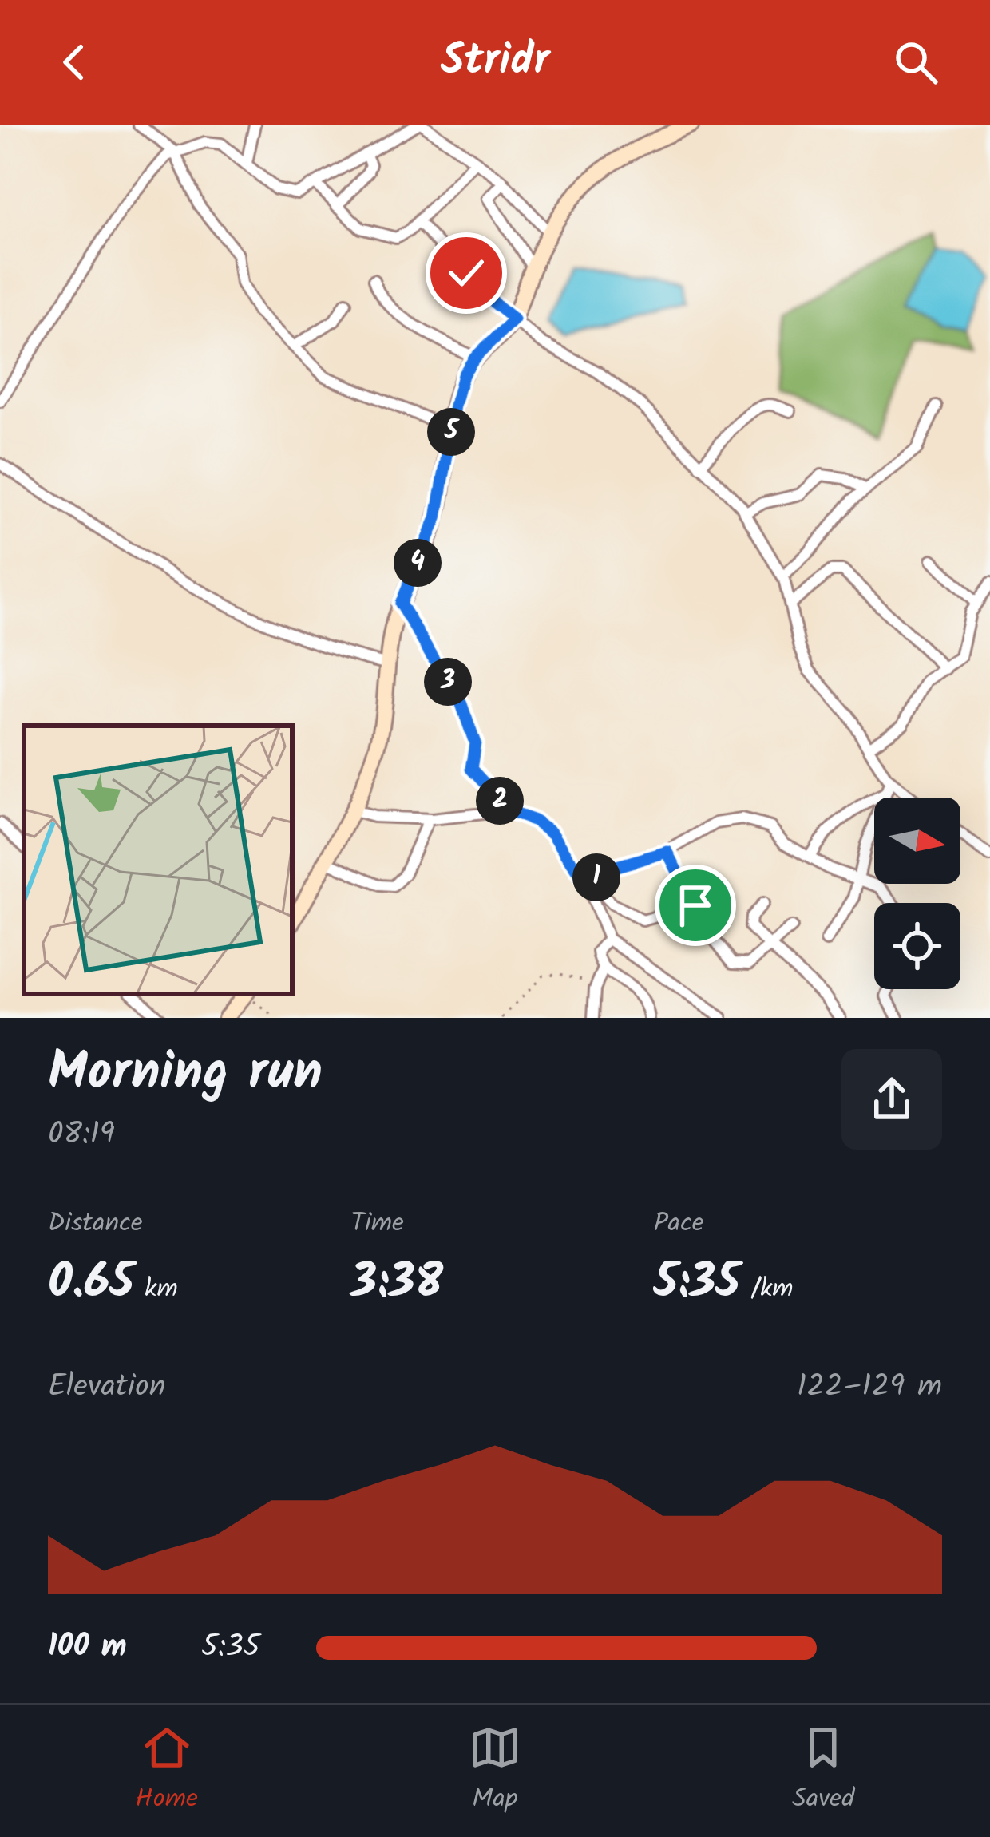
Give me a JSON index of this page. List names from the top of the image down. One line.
{"north":"right","page":{"header":"Stridr","pins":["5","4","3","2","1"],"heading":["Morning run","08:19"],"stats":[["Distance","0.65 km"],["Time","3:38"],["Pace","5:35 /km"]],"chart":["Elevation","122–129 m"],"list":[{"name":"100 m","note":"5:35"}],"tabs":["Home","Map","Saved"]}}
